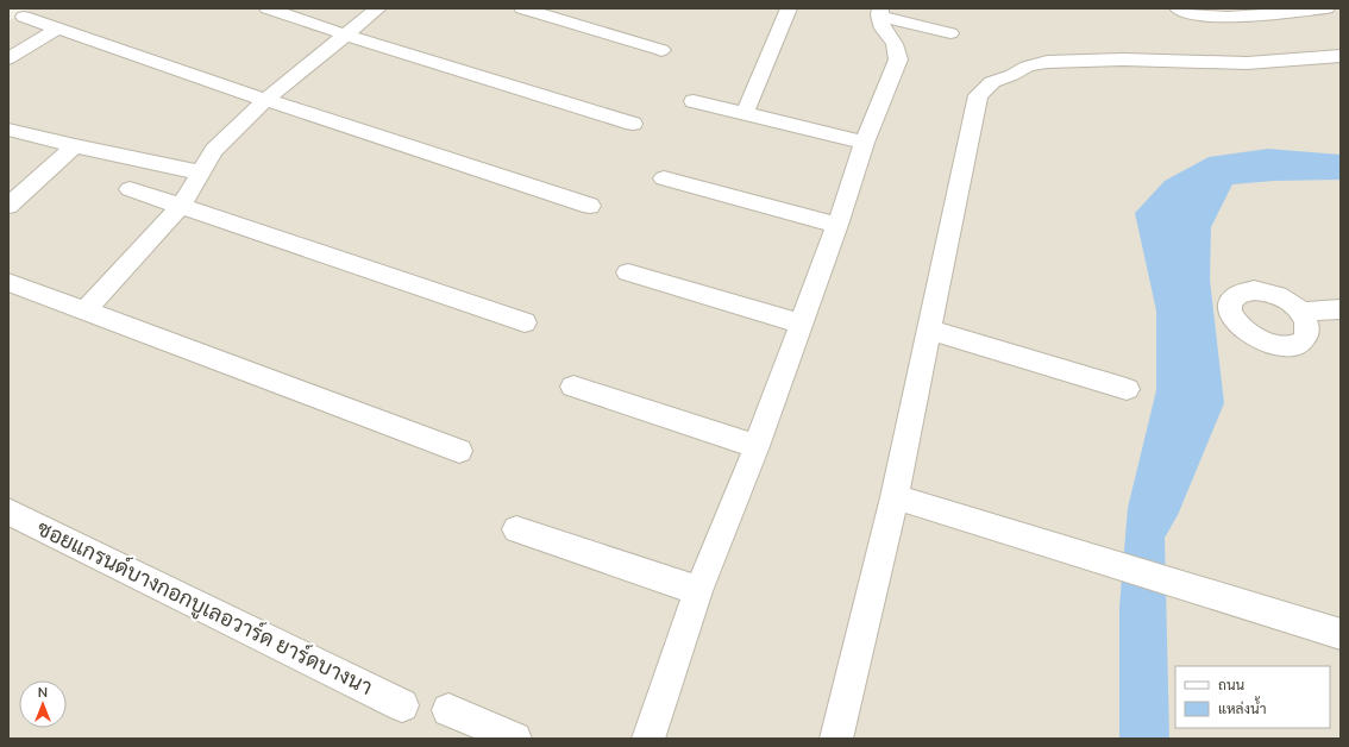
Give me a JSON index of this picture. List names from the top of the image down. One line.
{"streets":{"street":["ซอยแกรนด์บางกอกบูเลอวาร์ด ยาร์ดบางนา"]},"legend":["ถนน","แหล่งน้ำ"],"north":"top"}
